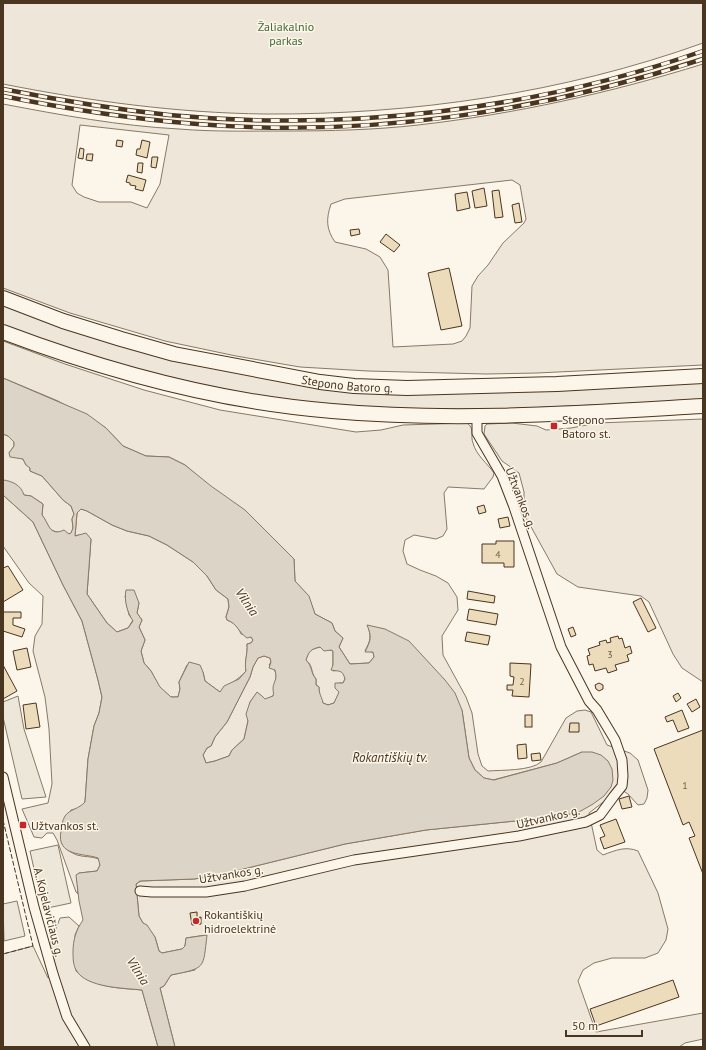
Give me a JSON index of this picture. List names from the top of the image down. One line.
{"streets":{"main road":["Stepono Batoro g."],"street":["Užtvankos g.","A. Kojelavičiaus g."]},"water":["Vilnia","Rokantiškių tv."],"parks":["Žaliakalnio parkas"],"places":{"transit":["Stepono Batoro st.","Užtvankos st."],"other":["Rokantiškių hidroelektrinė"]},"house_numbers":["4","3","2","1"],"scale_bar":"50 m"}
